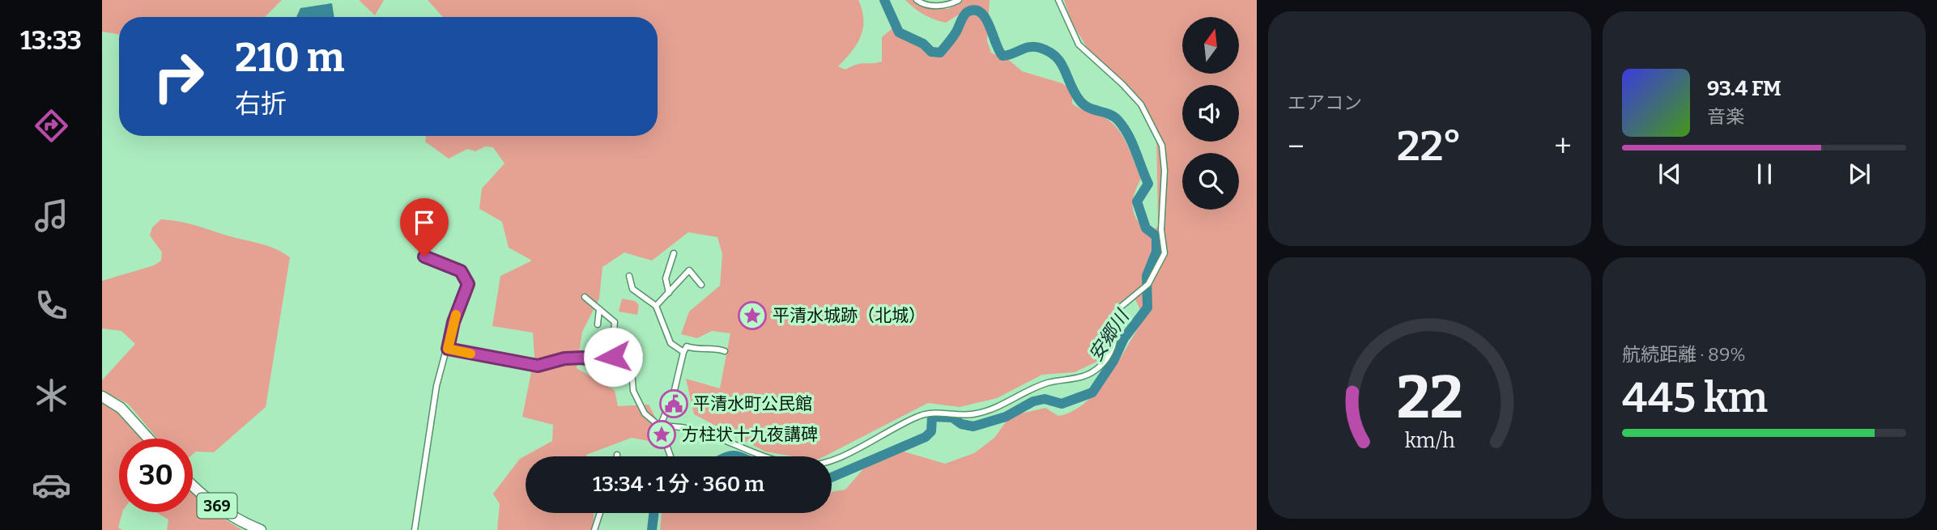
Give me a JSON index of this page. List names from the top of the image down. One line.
{"streets":{"highway":["369"]},"water":["安郷川"],"places":{"place":["平清水城跡（北城）","方柱状十九夜講碑"],"public building":["平清水町公民館"]},"north":"top","page":{"tabs":"13:33","tile":["エアコン",["航続距離 · 89%","445 km"]],"turn":["210 m","右折"],"song":["93.4 FM","音楽"],"heat":["−","22°","+"],"limit":"30","trip":"13:34 · 1 分 · 360 m","gauge":["22","km/h"]}}
